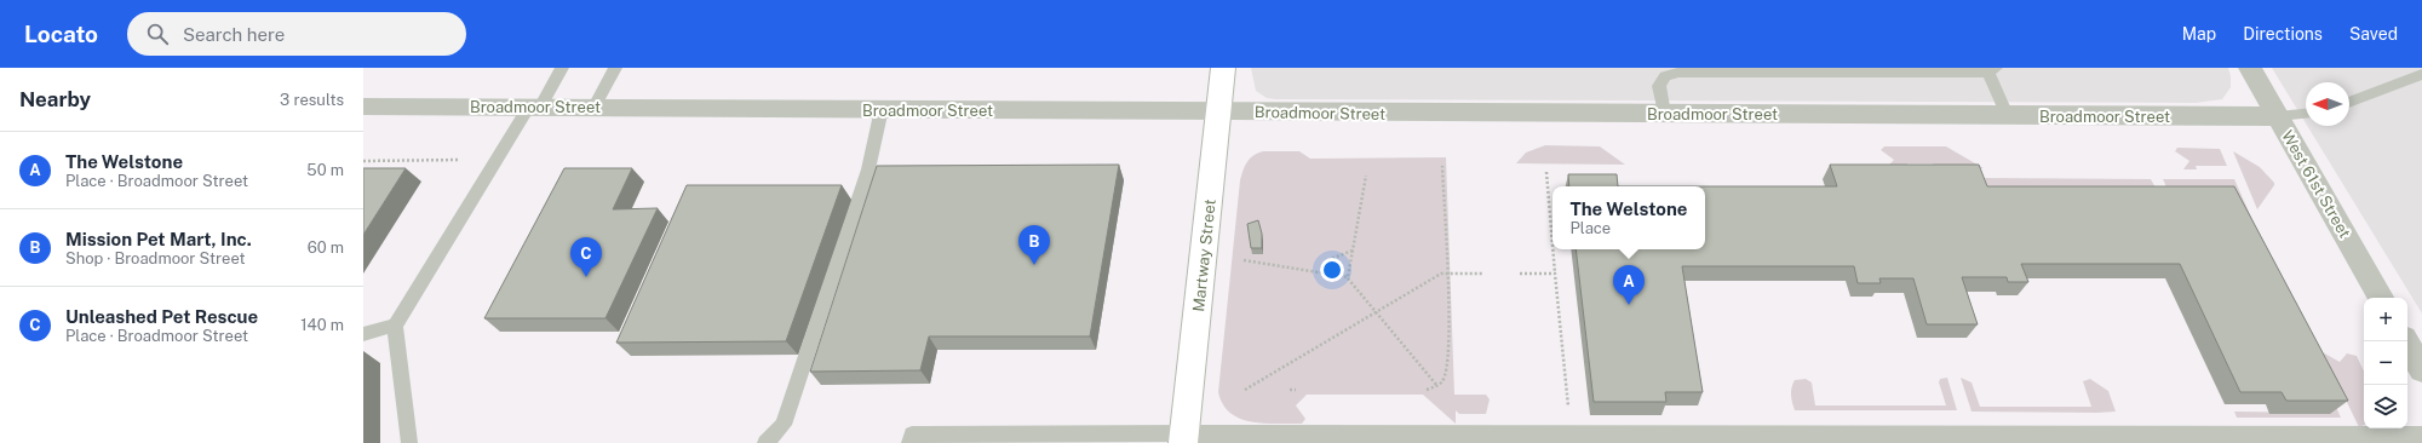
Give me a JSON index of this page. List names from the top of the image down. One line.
{"streets":{"street":["Broadmoor Street","West 61st Street","Martway Street"]},"crossings":[["Broadmoor Street","West 61st Street"],["Broadmoor Street","Martway Street"]],"north":"left","page":{"header":"Locato","search":"Search here","nav":["Map","Directions","Saved"],"heading":["Nearby","3 results"],"list":[{"mark":"A","name":"The Welstone","note":"Place · Broadmoor Street","value":"50 m"},{"mark":"B","name":"Mission Pet Mart, Inc.","note":"Shop · Broadmoor Street","value":"60 m"},{"mark":"C","name":"Unleashed Pet Rescue","note":"Place · Broadmoor Street","value":"140 m"}],"popup":["The Welstone","Place"],"pins":["B","C","A"],"map_buttons":["+","−"]}}
